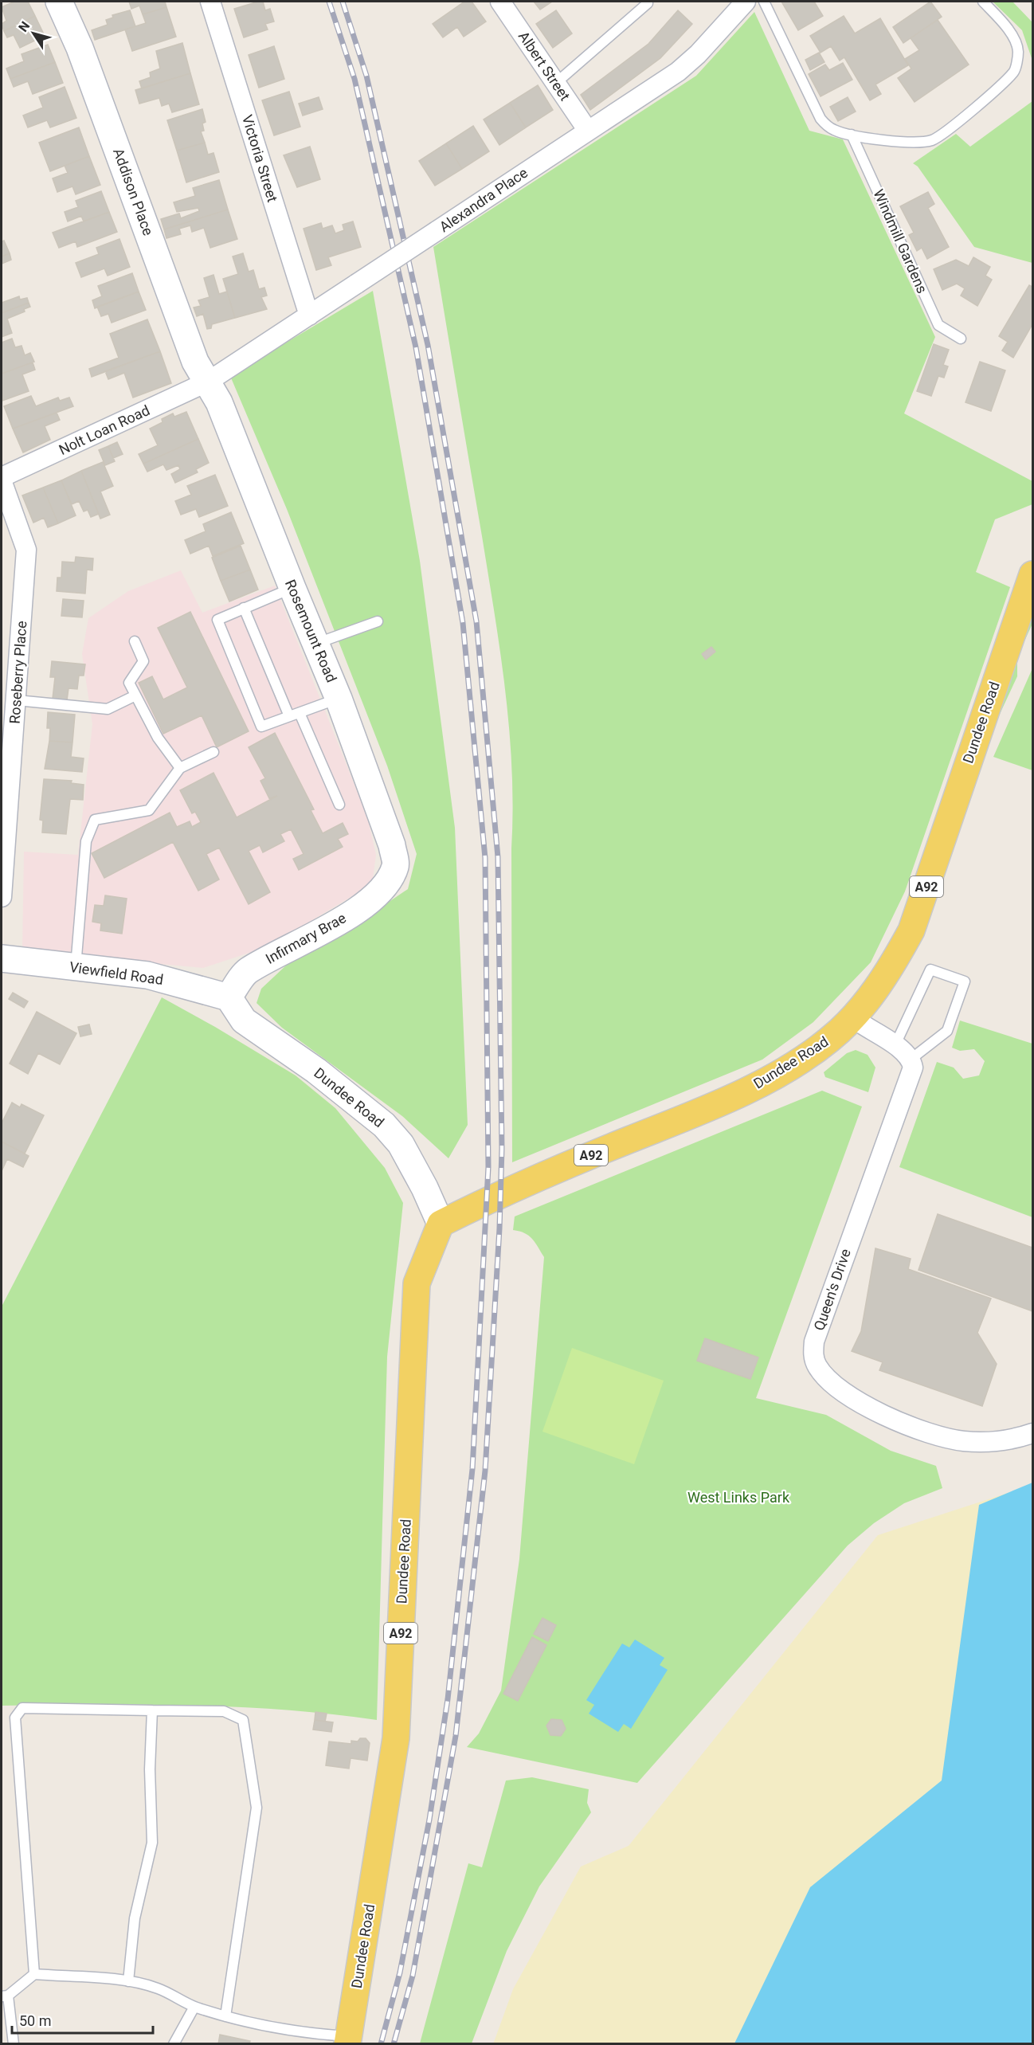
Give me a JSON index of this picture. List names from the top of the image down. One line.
{"streets":{"main road":["Addison Place","Rosemount Road","Dundee Road","A92","Infirmary Brae","Viewfield Road"],"street":["Albert Street","Victoria Street","Alexandra Place","Nolt Loan Road","Roseberry Place","Queen's Drive"],"lane":["Windmill Gardens"]},"crossings":[["Albert Street","Alexandra Place"],["Victoria Street","Alexandra Place"],["Addison Place","Alexandra Place"],["Addison Place","Nolt Loan Road"],["Addison Place","Rosemount Road"],["Alexandra Place","Nolt Loan Road"],["Alexandra Place","Rosemount Road"],["Nolt Loan Road","Rosemount Road"],["Nolt Loan Road","Roseberry Place"],["Rosemount Road","Infirmary Brae"],["Dundee Road","Infirmary Brae"],["Dundee Road","Viewfield Road"],["Infirmary Brae","Viewfield Road"]],"parks":["West Links Park"],"scale_bar":"50 m","north":"top left"}
